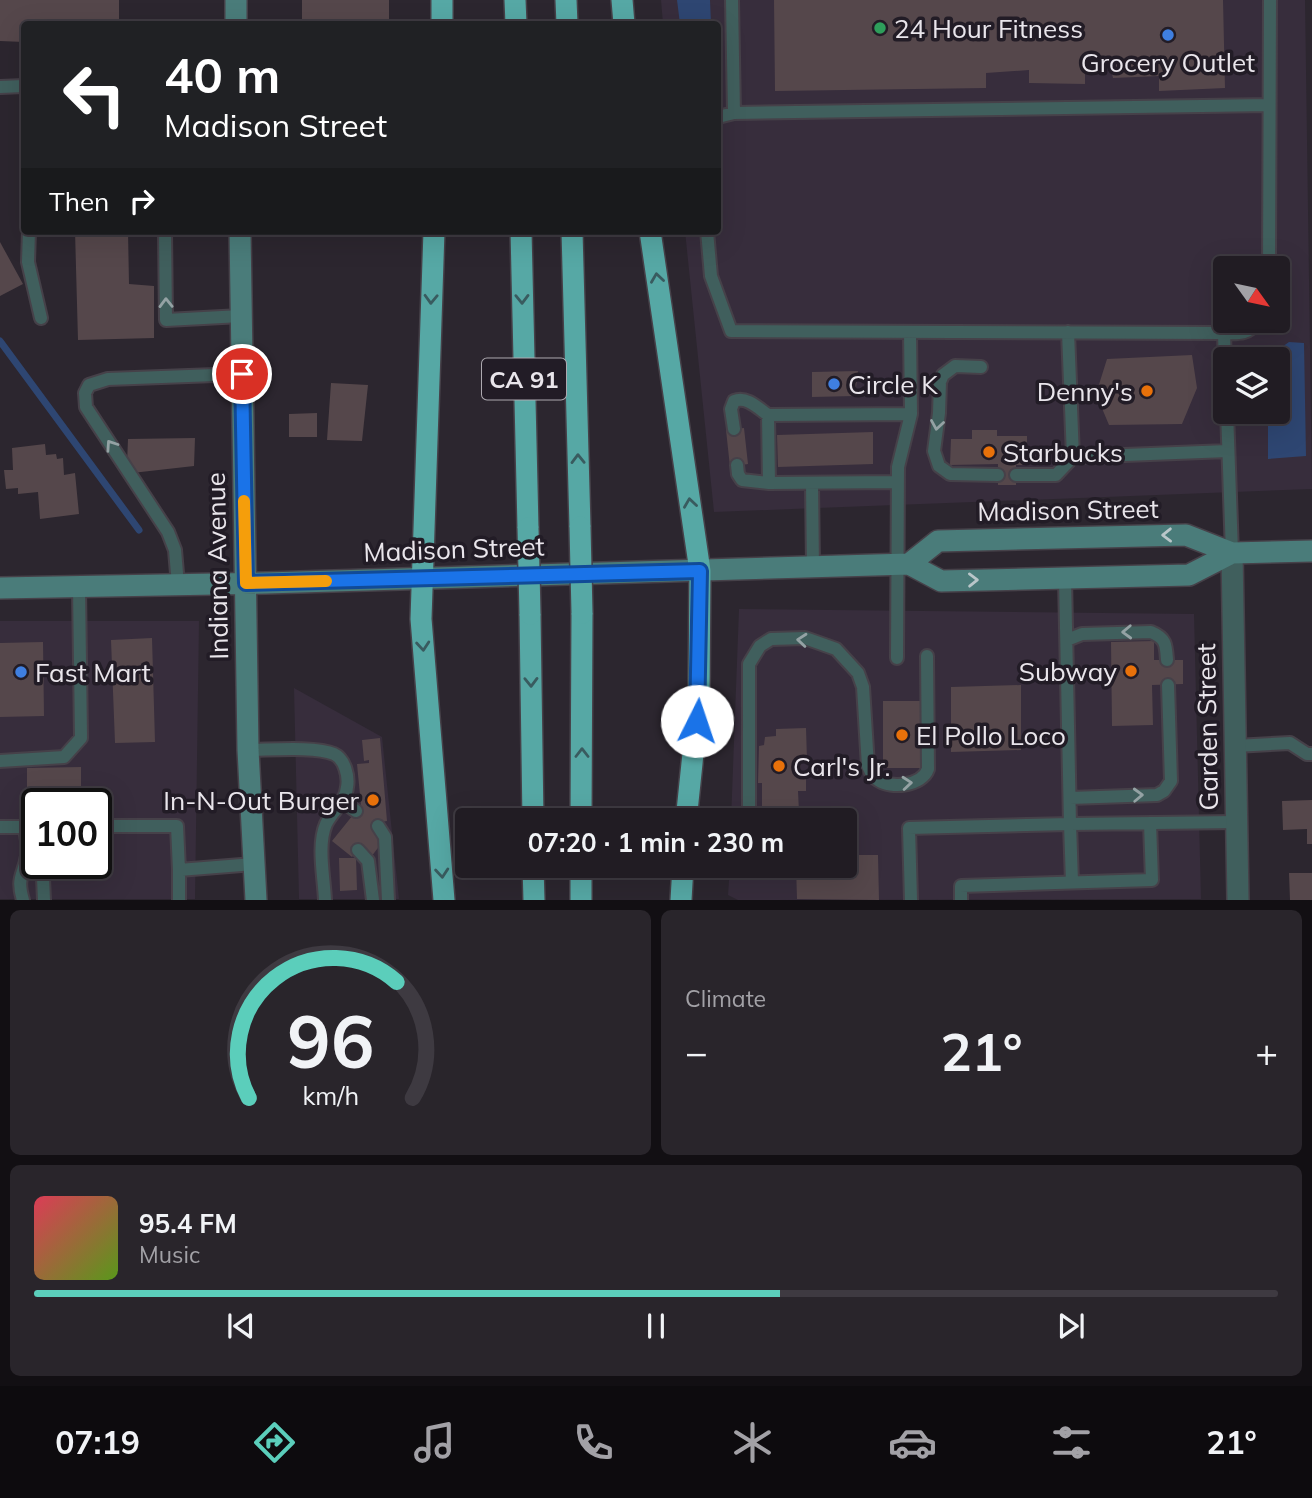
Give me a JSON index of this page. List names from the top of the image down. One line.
{"streets":{"highway":["CA 91"],"main road":["Madison Street","Indiana Avenue"],"street":["Garden Street"]},"crossings":[["Madison Street","Indiana Avenue"],["Madison Street","Garden Street"]],"places":["24 Hour Fitness","Grocery Outlet","Circle K","Denny's","Starbucks","Subway","Fast Mart","El Pollo Loco","Carl's Jr.","In-N-Out Burger"],"north":"bottom right","page":{"turn":["40 m","Madison Street"],"then":"Then","limit":"100","trip":"07:20 · 1 min · 230 m","tile":"Climate","heat":["−","21°","+"],"song":["95.4 FM","Music"],"tabs":["07:19","21°"],"gauge":["96","km/h"]}}
